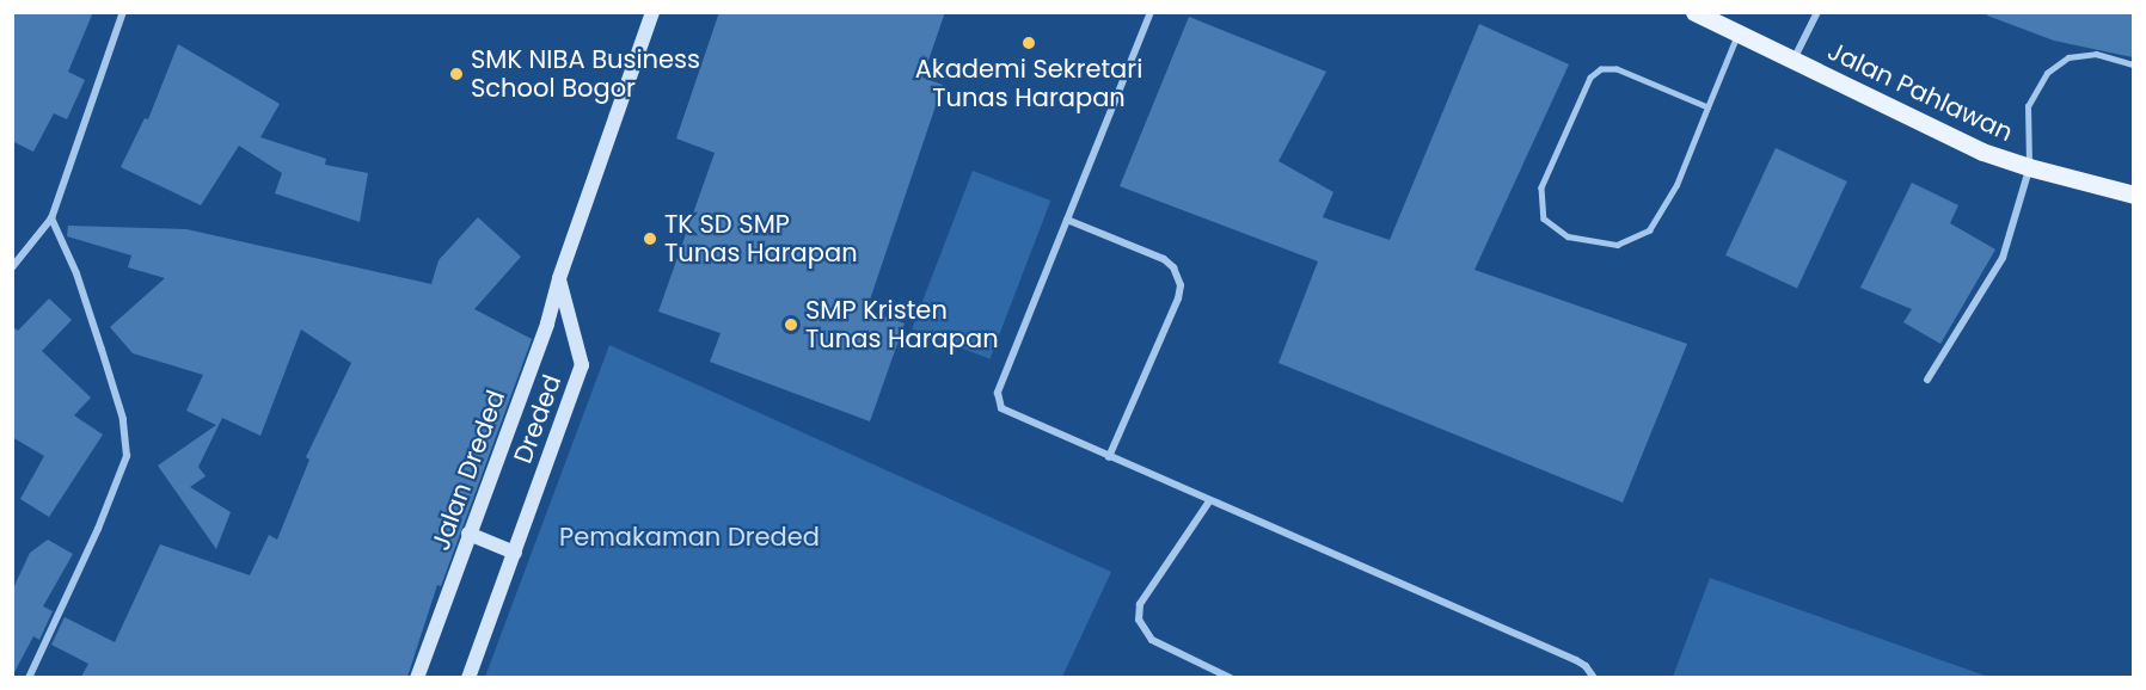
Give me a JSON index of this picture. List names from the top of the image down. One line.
{"streets":{"main road":["Jalan Pahlawan"],"street":["Dreded","Jalan Dreded"]},"crossings":[["Dreded","Jalan Dreded"]],"parks":["Pemakaman Dreded"],"places":["Akademi Sekretari Tunas Harapan","SMK NIBA Business School Bogor","TK SD SMP Tunas Harapan","SMP Kristen Tunas Harapan"]}
